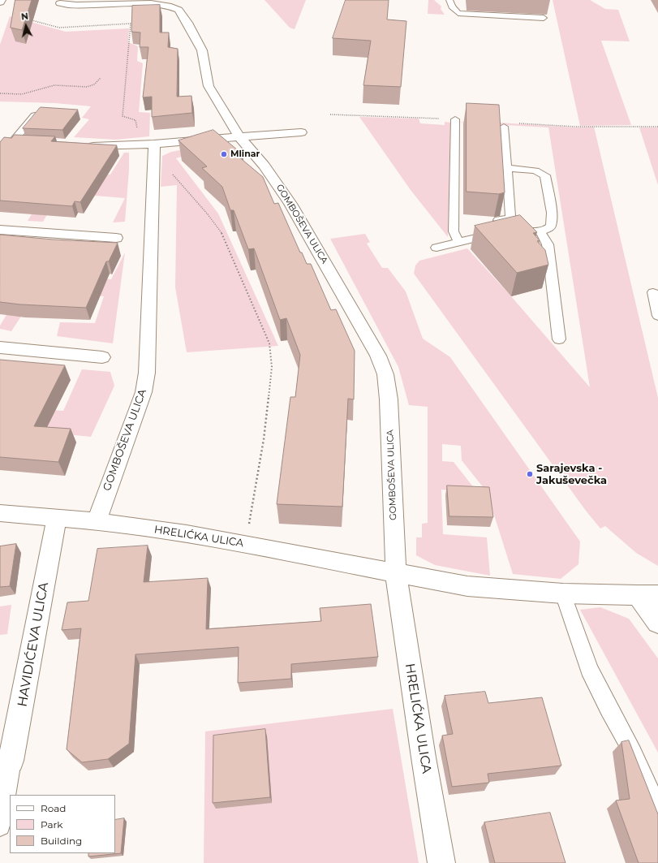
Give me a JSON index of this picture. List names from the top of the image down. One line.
{"streets":{"street":["GOMBOŠEVA ULICA","HRELIĆKA ULICA","HAVIDIĆEVA ULICA"]},"crossings":[["GOMBOŠEVA ULICA","HRELIĆKA ULICA"],["HRELIĆKA ULICA","HAVIDIĆEVA ULICA"]],"places":["Mlinar","Sarajevska - Jakuševečka"],"legend":["Road","Park","Building"],"north":"top"}
